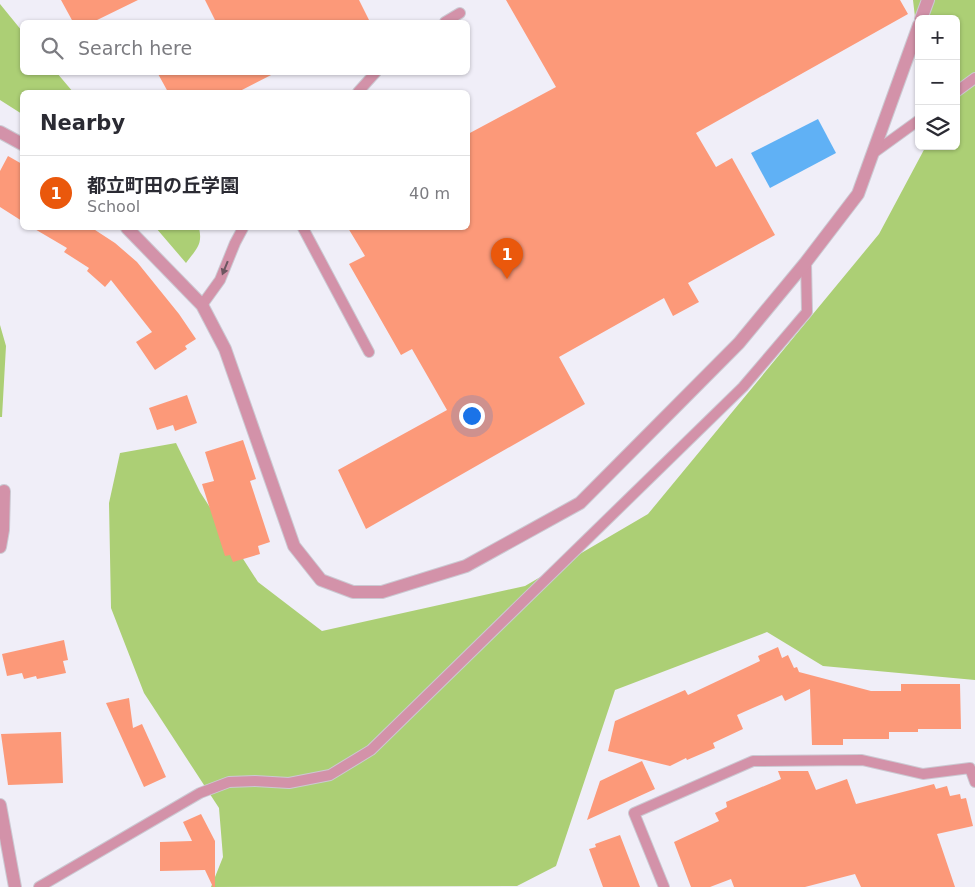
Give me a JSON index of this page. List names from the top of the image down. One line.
{"page":{"map_buttons":["+","−"],"search":"Search here","heading":"Nearby","list":[{"mark":"1","name":"都立町田の丘学園","note":"School","value":"40 m"}],"pins":"1"}}
